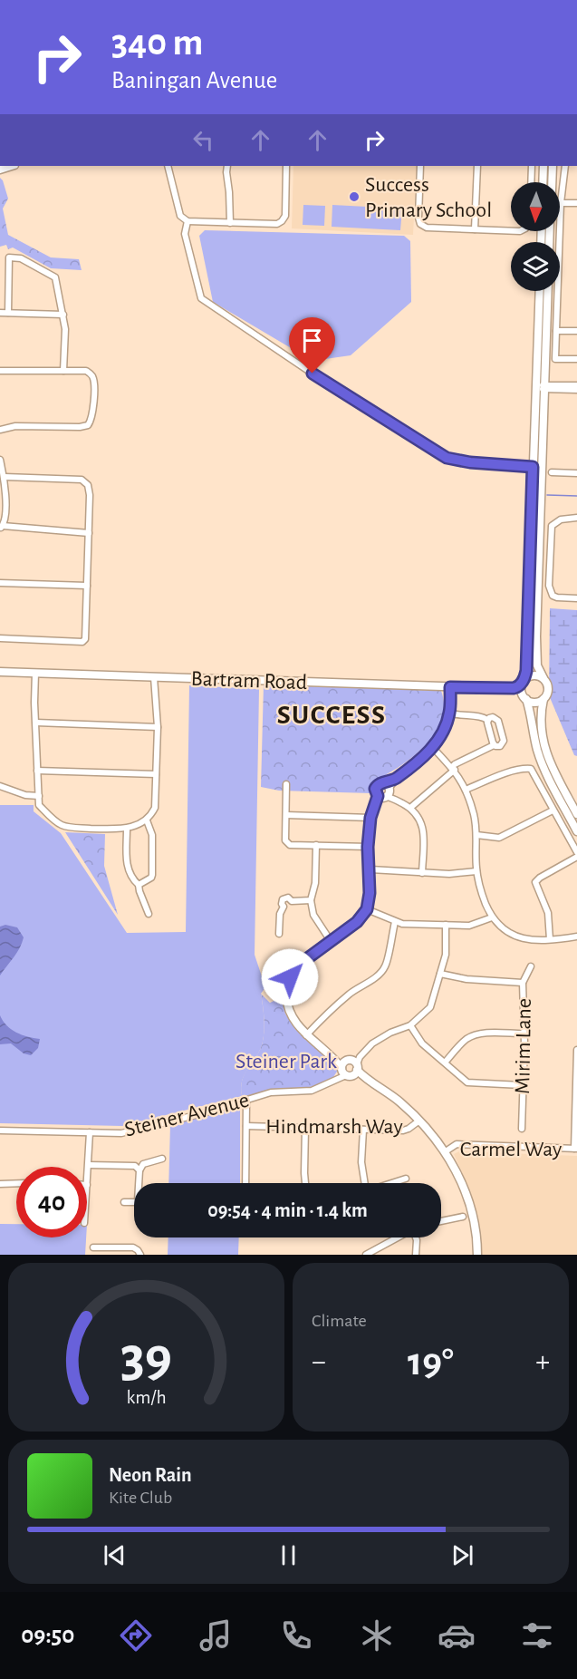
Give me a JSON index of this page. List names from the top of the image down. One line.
{"streets":{"main road":["Bartram Road"],"street":["Mirim Lane","Steiner Avenue","Hindmarsh Way","Carmel Way"]},"districts":["SUCCESS"],"parks":["Steiner Park"],"places":["Success Primary School"],"north":"bottom","page":{"turn":["340 m","Baningan Avenue"],"limit":"40","trip":"09:54 · 4 min · 1.4 km","tile":"Climate","heat":["−","19°","+"],"song":["Neon Rain","Kite Club"],"tabs":"09:50","gauge":["39","km/h"]}}
